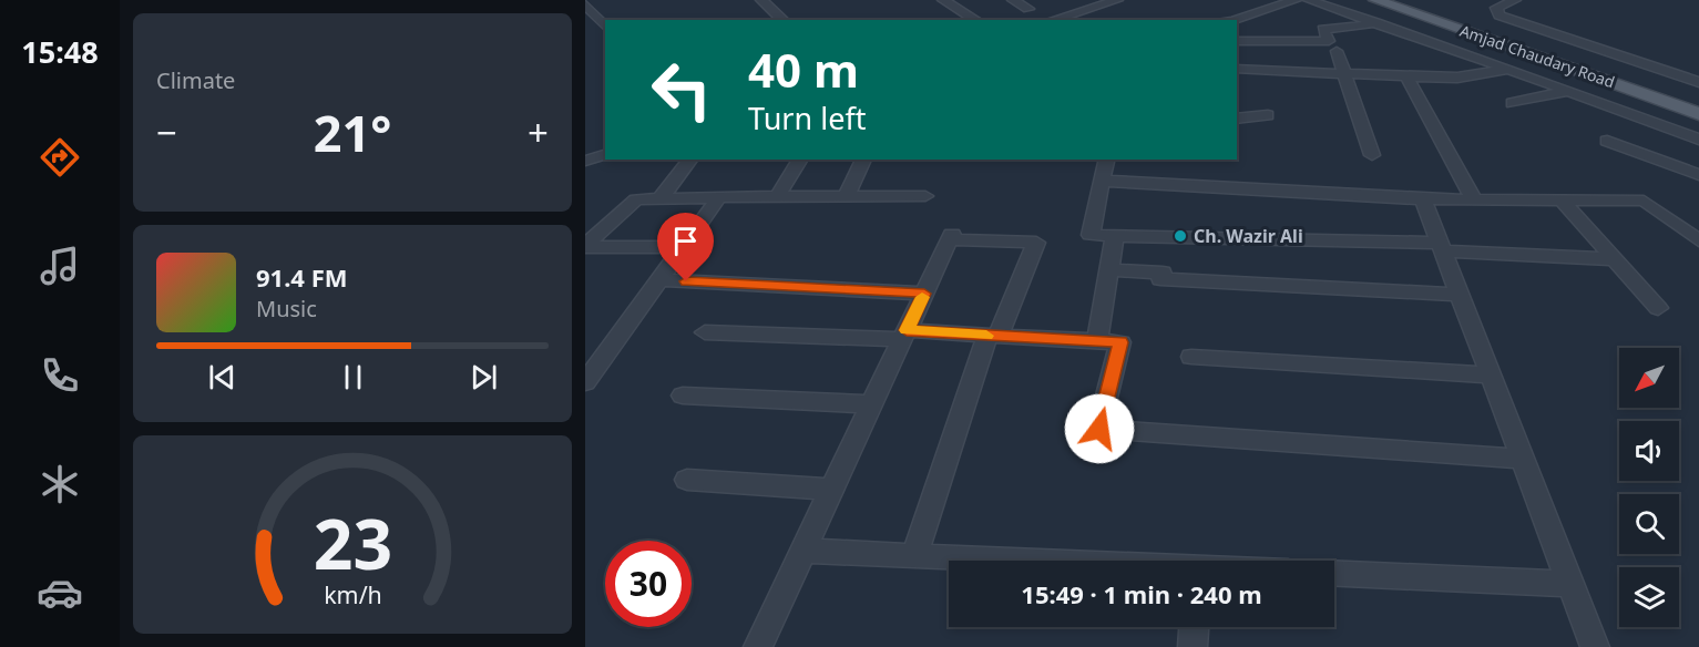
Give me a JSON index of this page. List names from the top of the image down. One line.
{"streets":{"main road":["Amjad Chaudary Road"]},"places":["Ch. Wazir Ali"],"north":"bottom left","page":{"tabs":"15:48","tile":"Climate","turn":["40 m","Turn left"],"heat":["−","21°","+"],"song":["91.4 FM","Music"],"limit":"30","trip":"15:49 · 1 min · 240 m","gauge":["23","km/h"]}}
